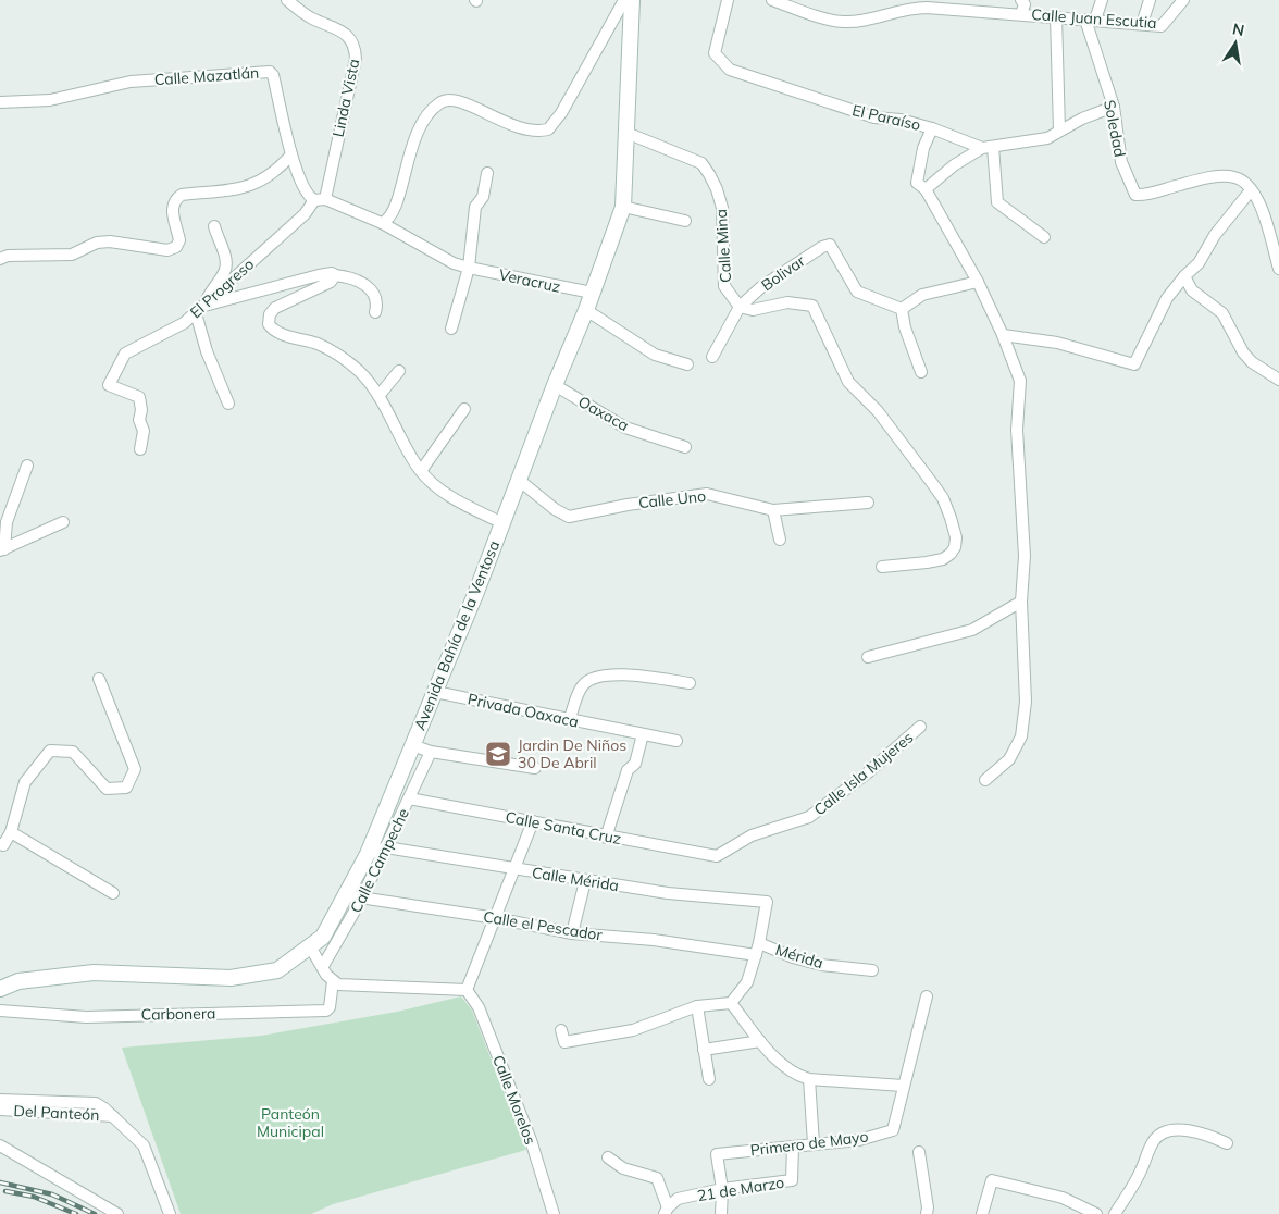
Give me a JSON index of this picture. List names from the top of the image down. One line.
{"streets":{"main road":["Avenida Bahía de la Ventosa"],"street":["Calle Juan Escutia","Calle Mazatlán","Linda Vista","El Paraíso","Soledad","Calle Mina","Bolivar","Veracruz","El Progreso","Oaxaca","Calle Uno","Privada Oaxaca","Calle Isla Mujeres","Calle Santa Cruz","Calle Campeche","Calle Mérida","Calle el Pescador","Mérida","Carbonera","Calle Morelos","Del Panteón","Primero de Mayo","21 de Marzo"]},"crossings":[["Calle Juan Escutia","Soledad"],["Calle Mazatlán","Linda Vista"],["Calle Mazatlán","El Progreso"],["Linda Vista","El Progreso"],["Calle Mina","Bolivar"],["Calle Mina","Avenida Bahía de la Ventosa"],["Veracruz","Avenida Bahía de la Ventosa"],["Oaxaca","Avenida Bahía de la Ventosa"],["Calle Uno","Avenida Bahía de la Ventosa"],["Avenida Bahía de la Ventosa","Privada Oaxaca"],["Avenida Bahía de la Ventosa","Calle el Pescador"],["Calle Isla Mujeres","Calle Santa Cruz"],["Calle Santa Cruz","Calle Campeche"],["Calle Campeche","Calle Mérida"],["Calle Campeche","Calle el Pescador"],["Calle Mérida","Mérida"],["Primero de Mayo","21 de Marzo"]],"parks":["Panteón Municipal"],"places":{"school or university":["Jardin De Niños 30 De Abril"]},"north":"top"}
